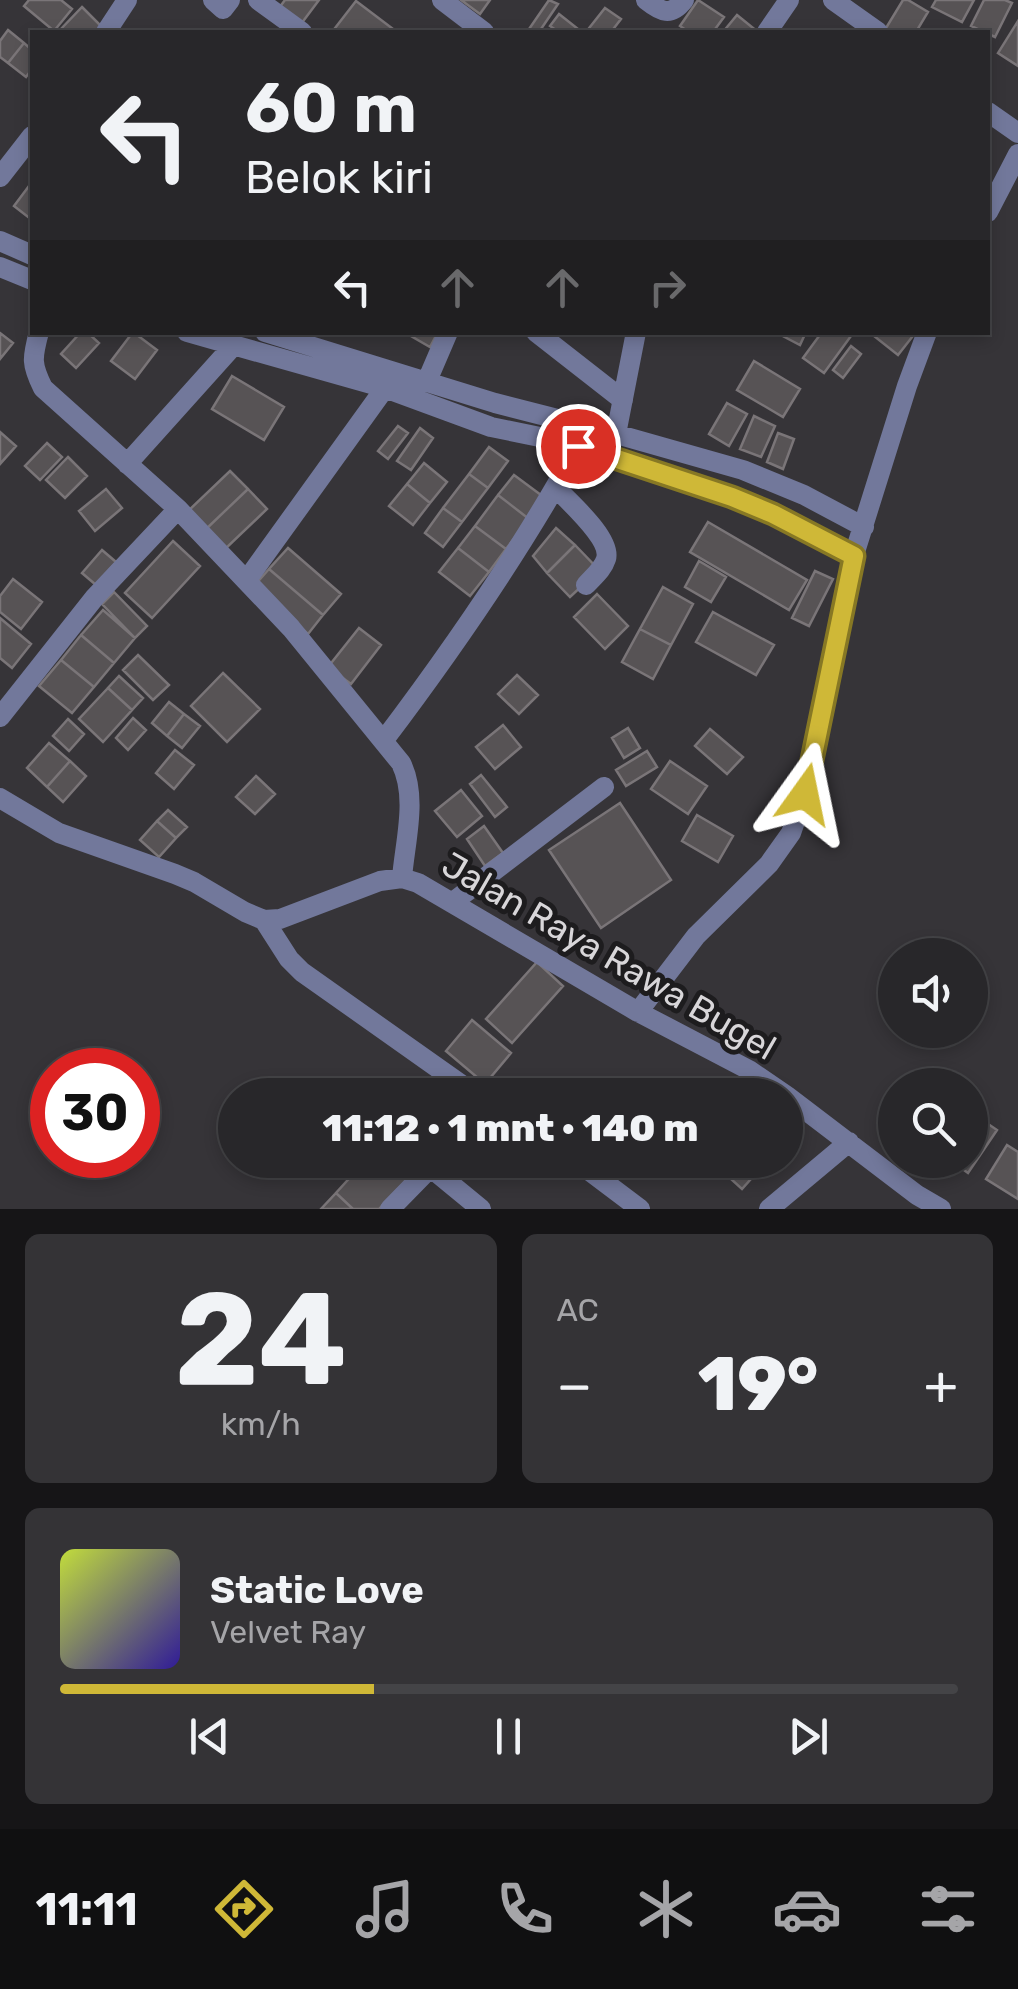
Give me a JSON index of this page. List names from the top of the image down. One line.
{"streets":{"street":["Jalan Raya Rawa Bugel"]},"page":{"turn":["60 m","Belok kiri"],"limit":"30","trip":"11:12 · 1 mnt · 140 m","tile":[["24","km/h"],"AC"],"heat":["−","19°","+"],"song":["Static Love","Velvet Ray"],"tabs":"11:11"}}
